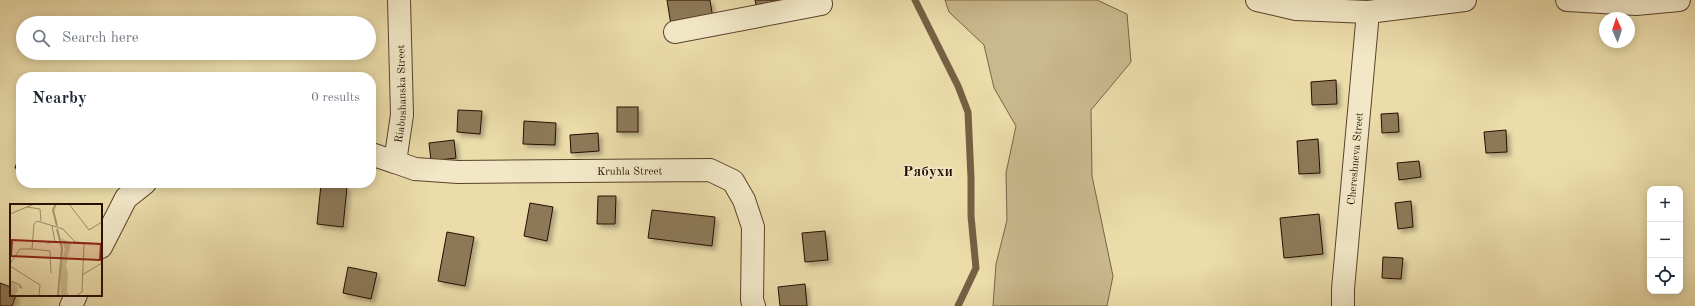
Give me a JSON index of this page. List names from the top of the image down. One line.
{"streets":{"street":["Riabushanska Street","Chereshneva Street","Kruhla Street"]},"crossings":[["Riabushanska Street","Kruhla Street"]],"districts":["Рябухи"],"north":"top","page":{"search":"Search here","heading":["Nearby","0 results"],"map_buttons":["+","−"]}}
